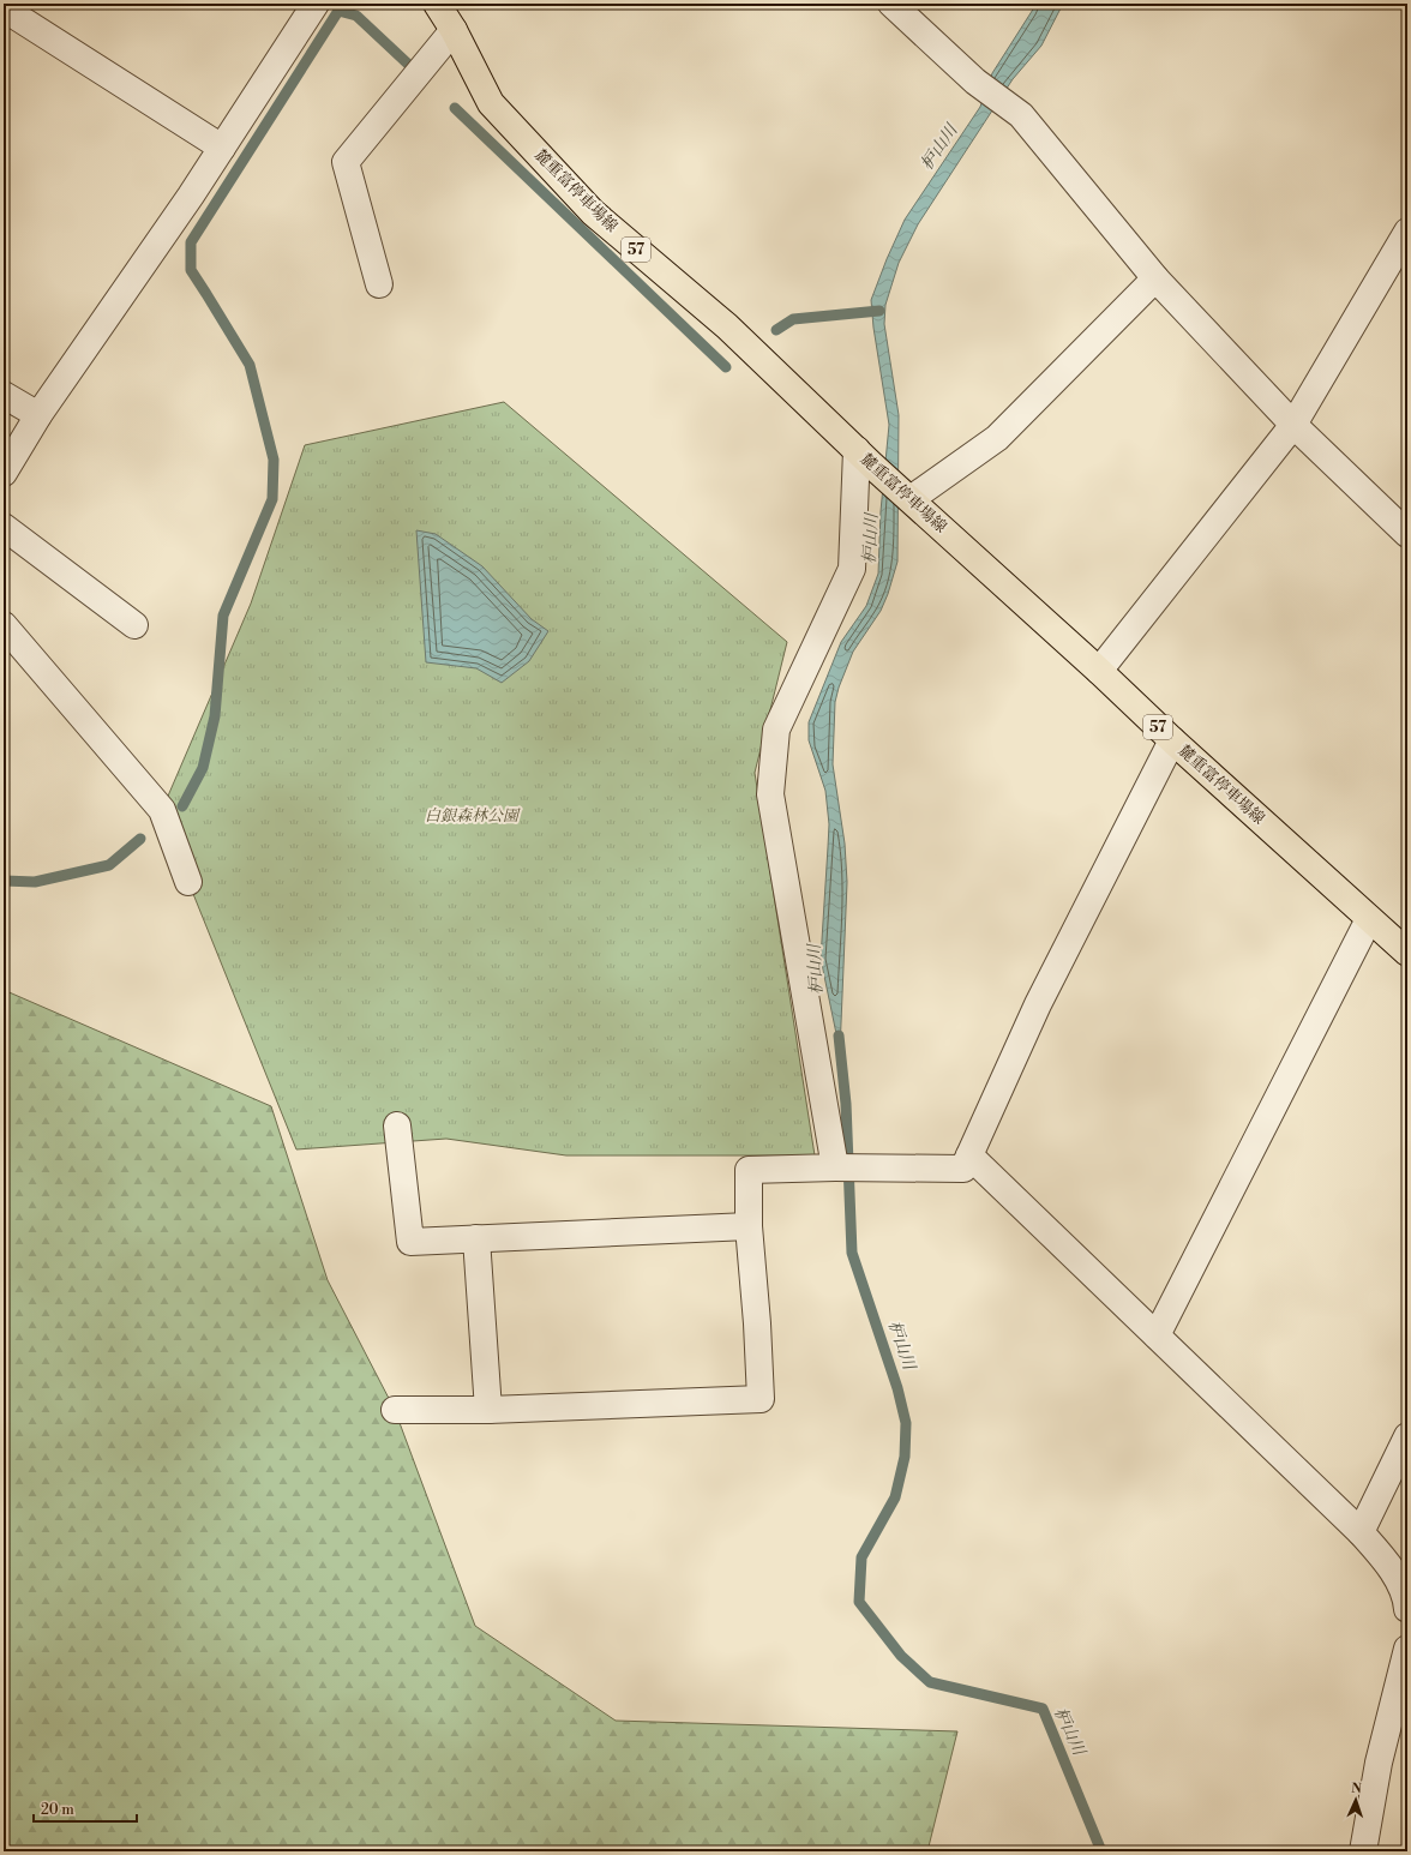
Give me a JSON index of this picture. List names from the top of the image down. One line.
{"streets":{"main road":["麓重富停車場線","57"]},"water":["枦山川"],"parks":["白銀森林公園"],"scale_bar":"20 m","north":"top"}
